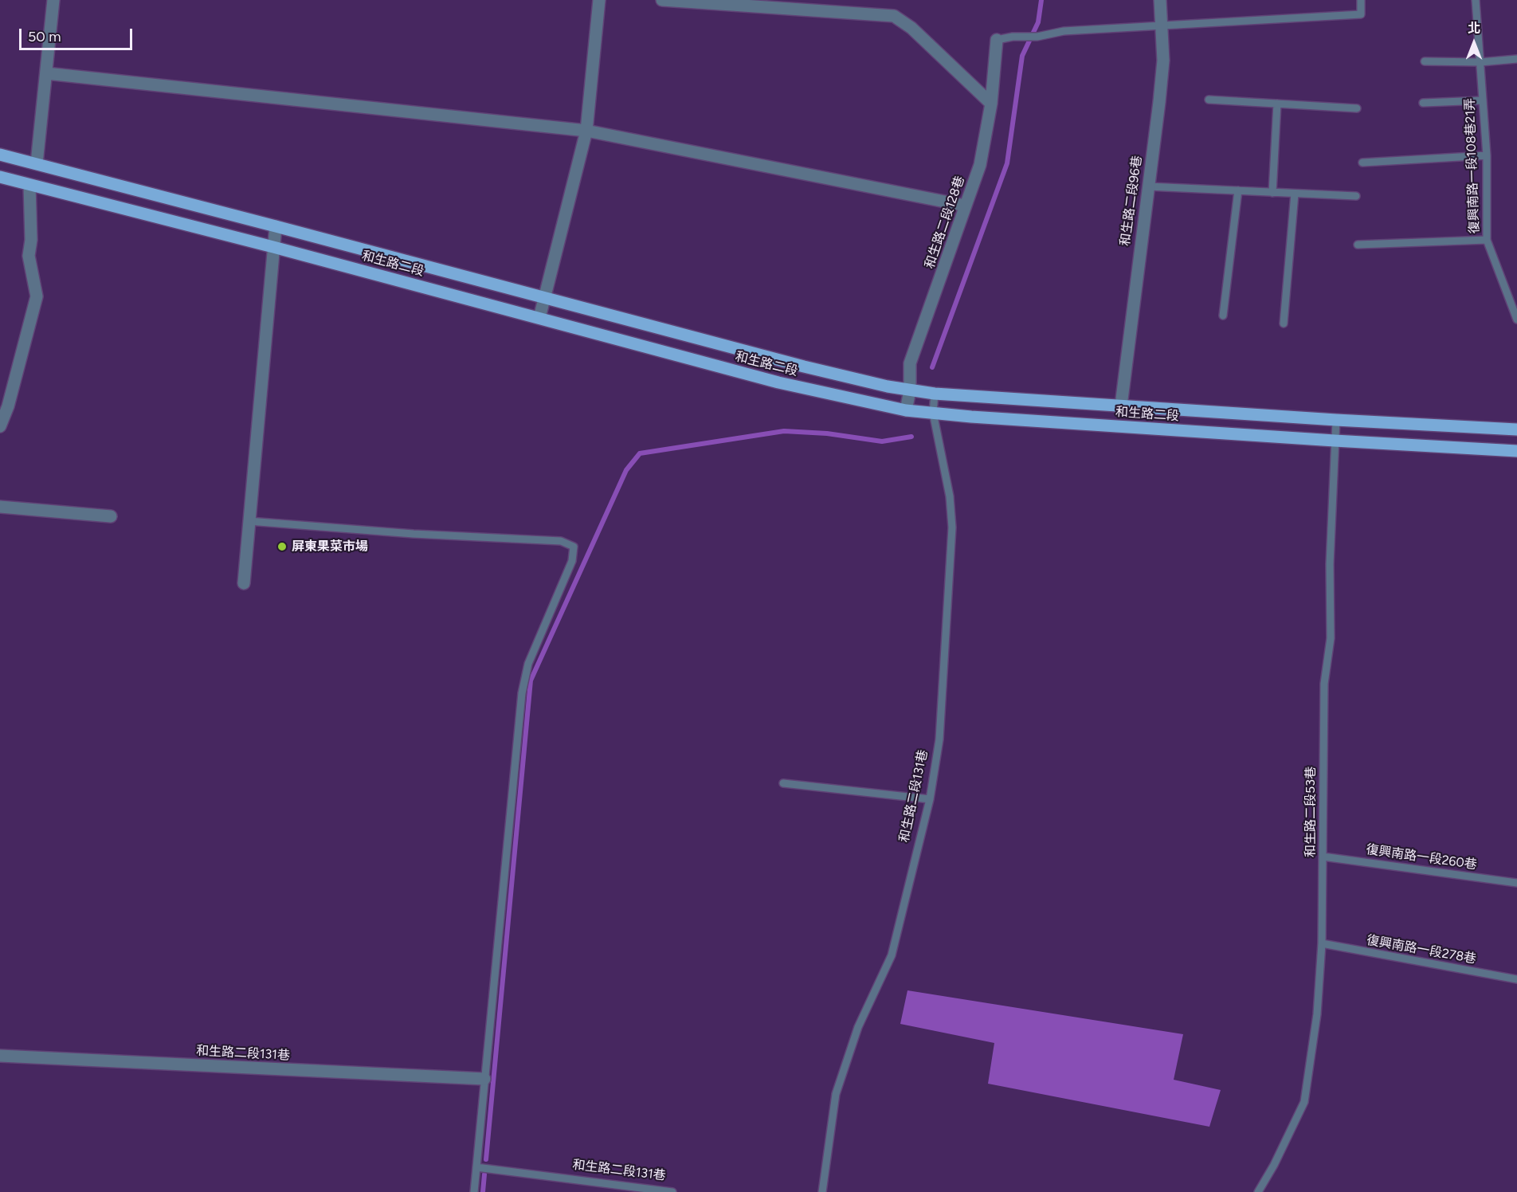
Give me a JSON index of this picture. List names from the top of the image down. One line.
{"streets":{"main road":["和生路二段"],"street":["和生路二段96巷","和生路二段128巷","和生路二段131巷"],"lane":["復興南路一段108巷21弄","和生路二段53巷","復興南路一段260巷","復興南路一段278巷"]},"crossings":[["和生路二段96巷","和生路二段"],["和生路二段128巷","和生路二段"],["和生路二段","和生路二段131巷"],["和生路二段","和生路二段53巷"],["和生路二段53巷","復興南路一段260巷"],["和生路二段53巷","復興南路一段278巷"]],"places":["屏東果菜市場"],"scale_bar":"50 m","north":"top"}
